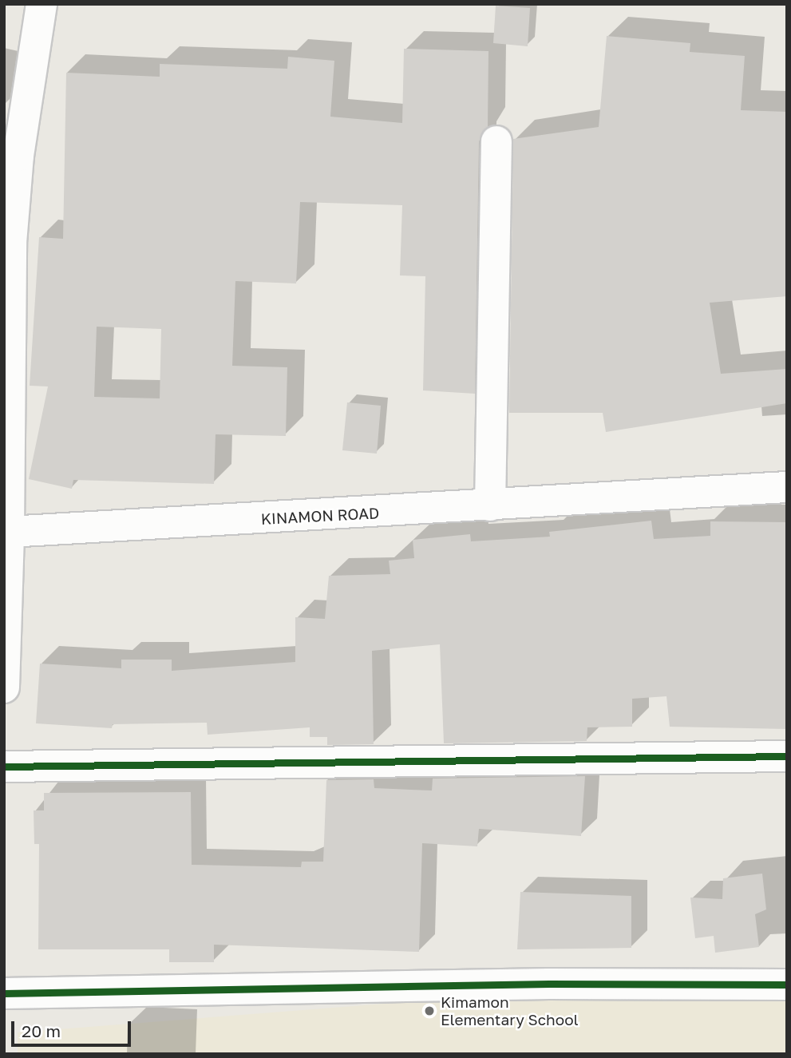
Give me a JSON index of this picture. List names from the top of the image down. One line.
{"streets":{"street":["KINAMON ROAD"]},"places":["Kimamon Elementary School"],"scale_bar":"20 m"}
